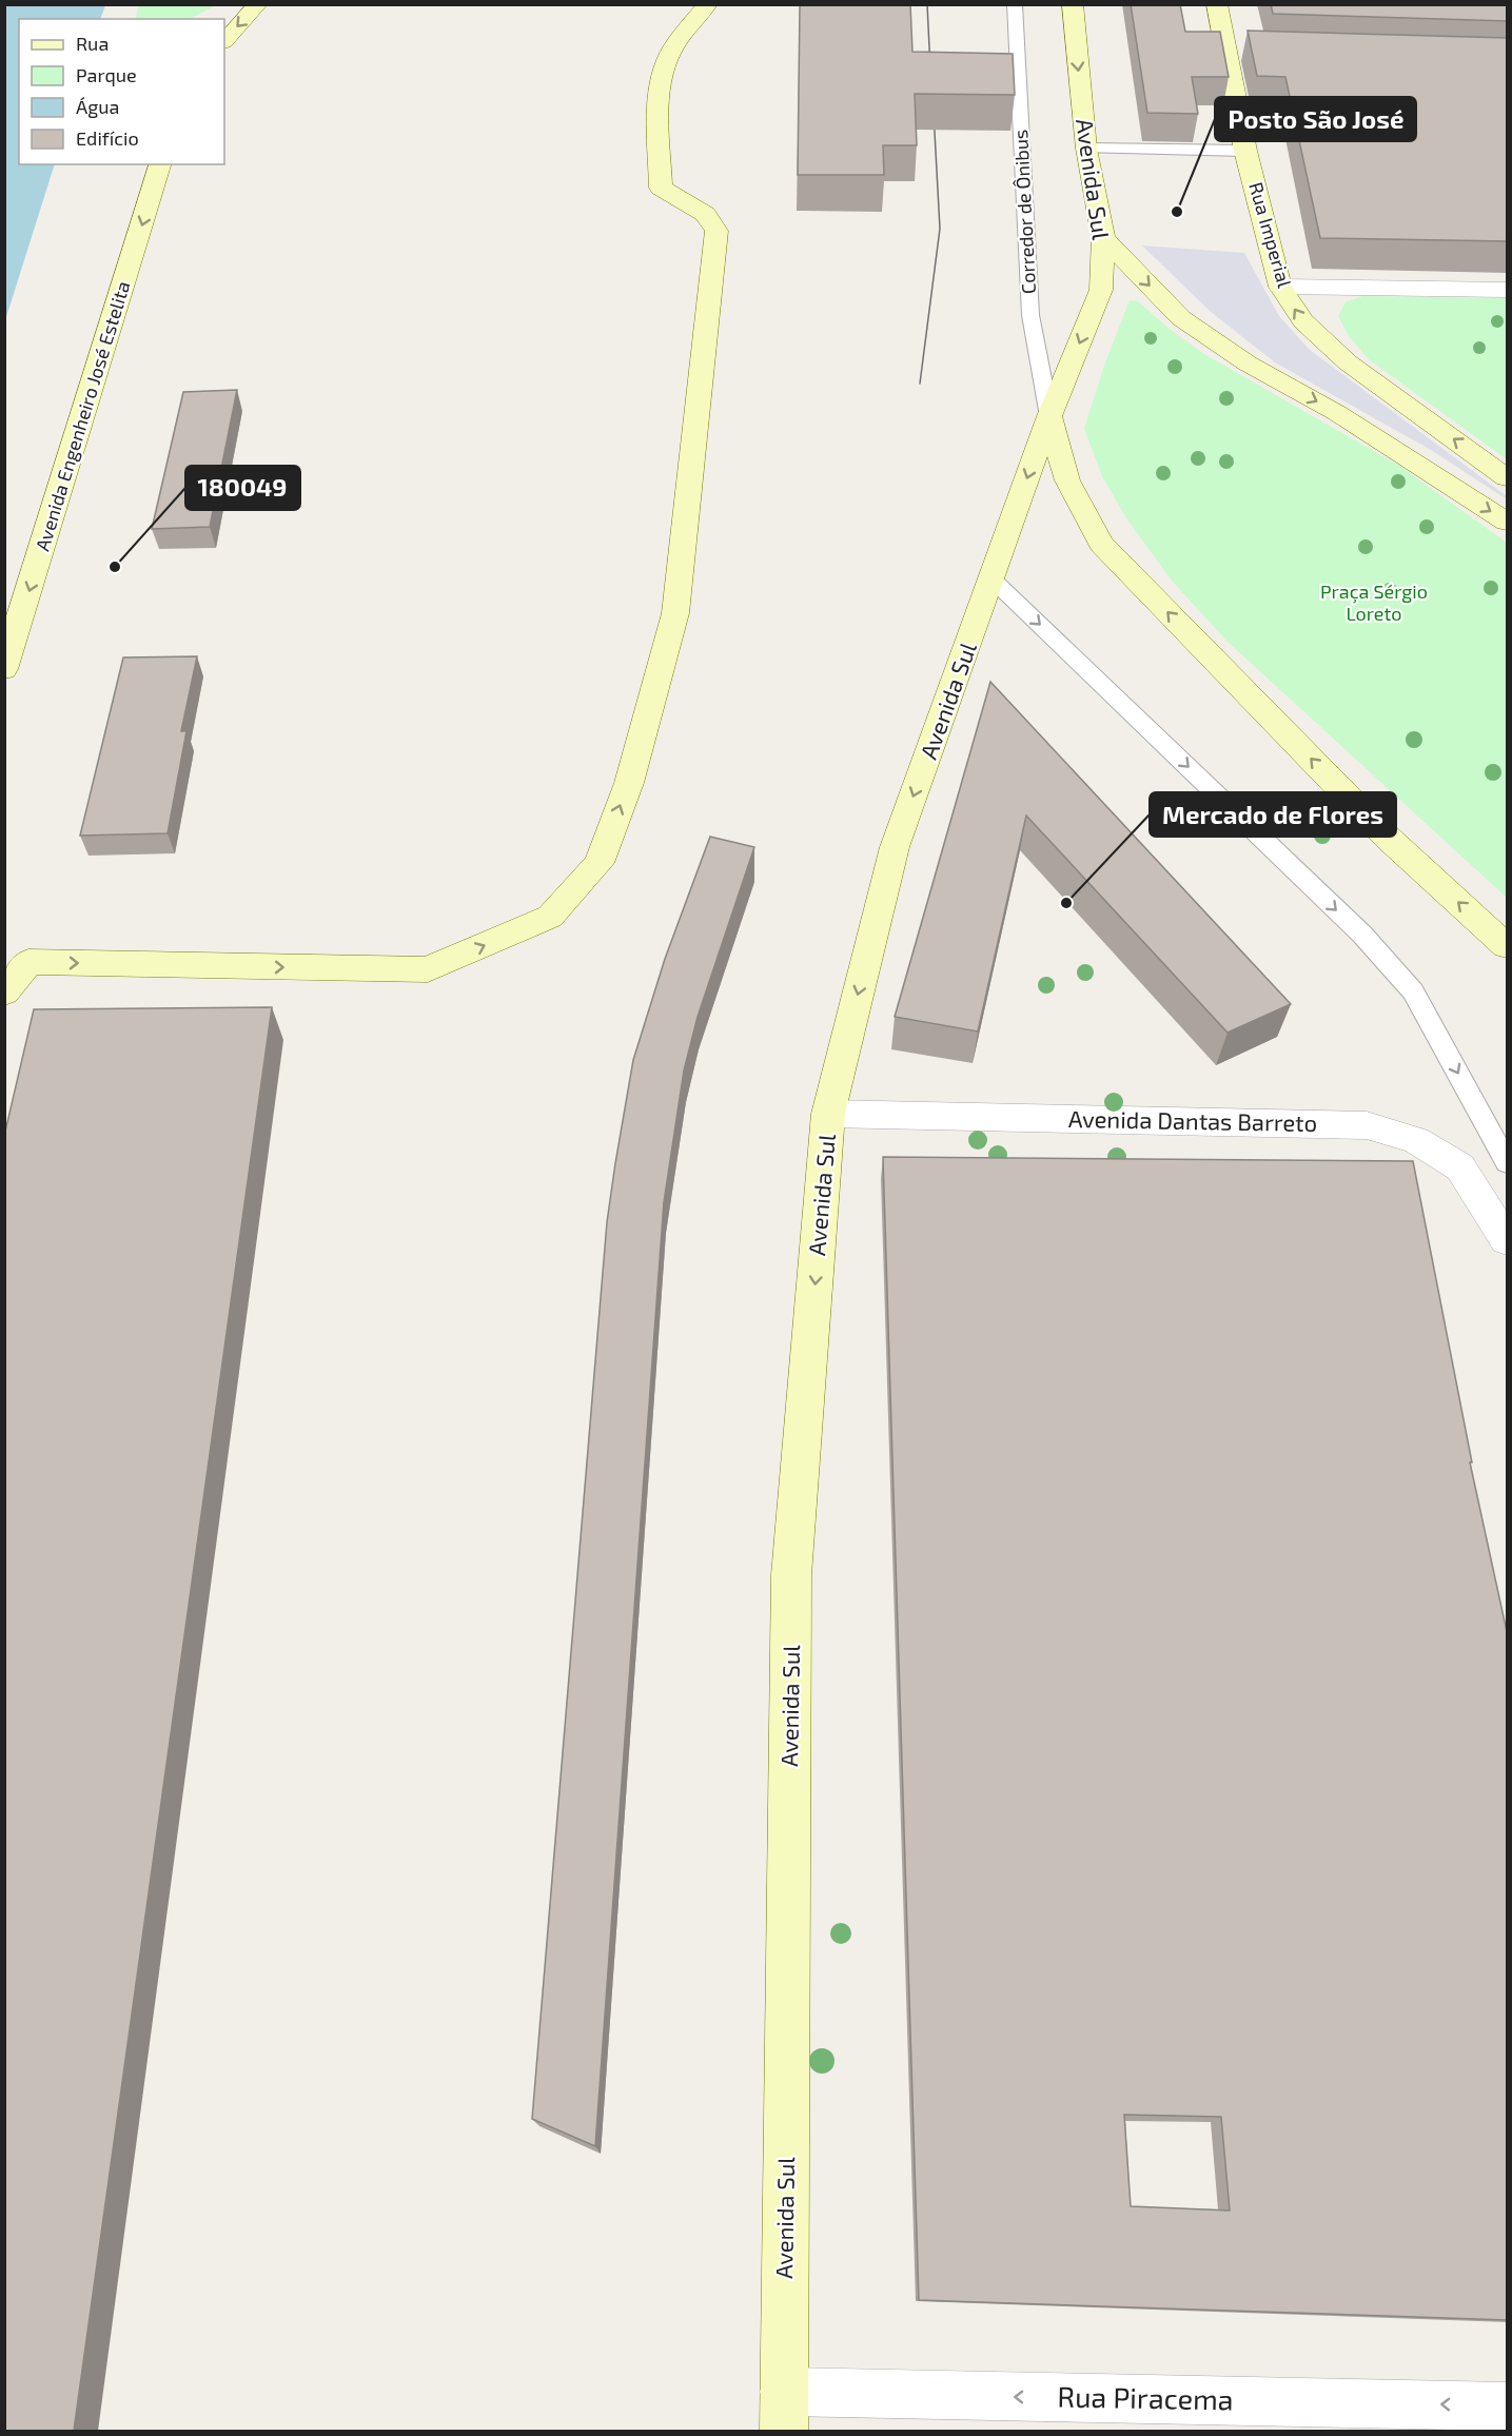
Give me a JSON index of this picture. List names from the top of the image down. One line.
{"streets":{"main road":["Avenida Sul","Rua Imperial","Avenida Engenheiro José Estelita"],"street":["Avenida Dantas Barreto","Rua Piracema"],"lane":["Corredor de Ônibus"]},"crossings":[["Avenida Sul","Corredor de Ônibus"],["Avenida Sul","Avenida Dantas Barreto"],["Avenida Sul","Rua Piracema"]],"one_way":["Avenida Sul","Avenida Engenheiro José Estelita","Rua Piracema"],"parks":["Praça Sérgio Loreto"],"places":["Posto São José","180049","Mercado de Flores"],"legend":["Rua","Parque","Água","Edifício"]}
